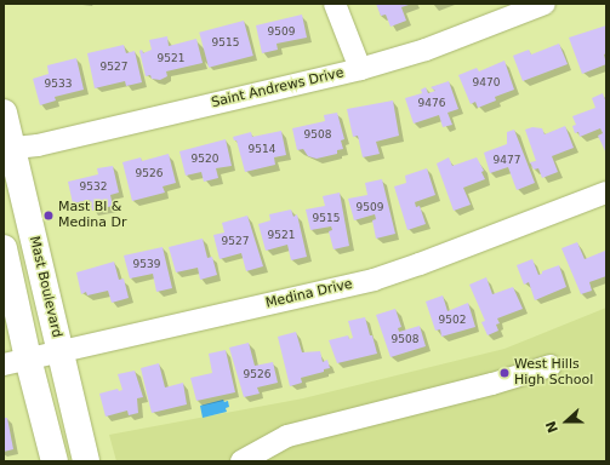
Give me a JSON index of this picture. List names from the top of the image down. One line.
{"streets":{"main road":["Mast Boulevard"],"street":["Saint Andrews Drive","Medina Drive"]},"crossings":[["Saint Andrews Drive","Mast Boulevard"],["Mast Boulevard","Medina Drive"]],"places":["Mast Bl & Medina Dr","West Hills High School"],"house_numbers":["9509","9515","9521","9527","9470","9533","9476","9508","9514","9520","9477","9526","9532","9509","9515","9521","9527","9539","9502","9508","9526"],"north":"left"}
